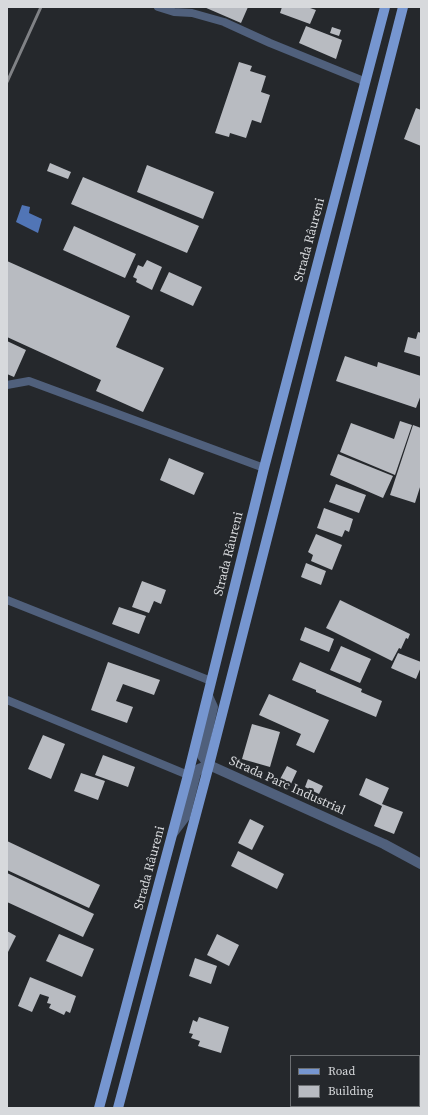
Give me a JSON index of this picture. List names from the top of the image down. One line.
{"streets":{"main road":["Strada Râureni"],"street":["Strada Parc Industrial"]},"crossings":[["Strada Râureni","Strada Parc Industrial"]],"legend":["Road","Building"]}
